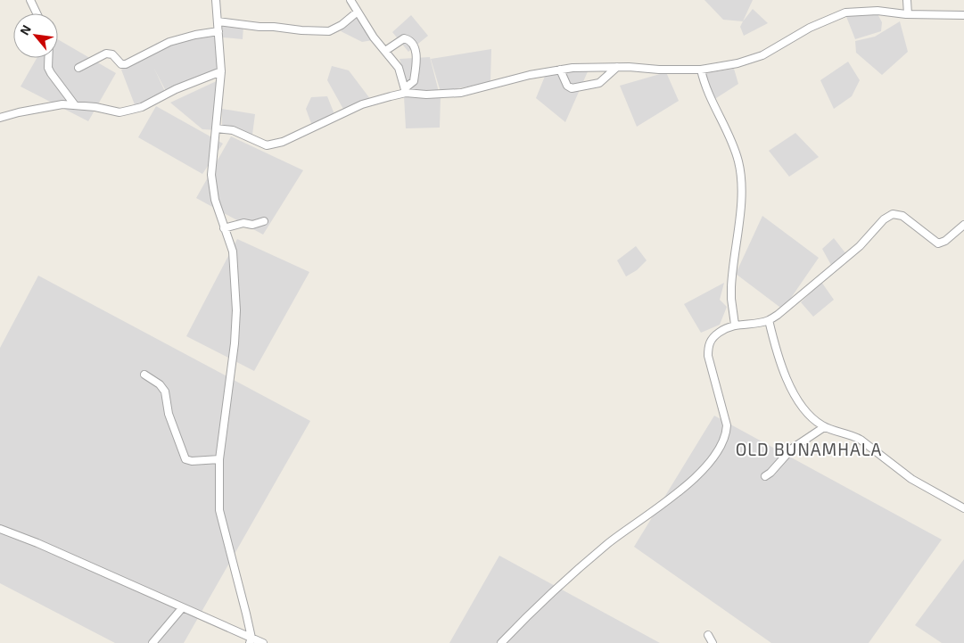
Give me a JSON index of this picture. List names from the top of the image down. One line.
{"districts":["OLD BUNAMHALA"],"north":"top left"}
